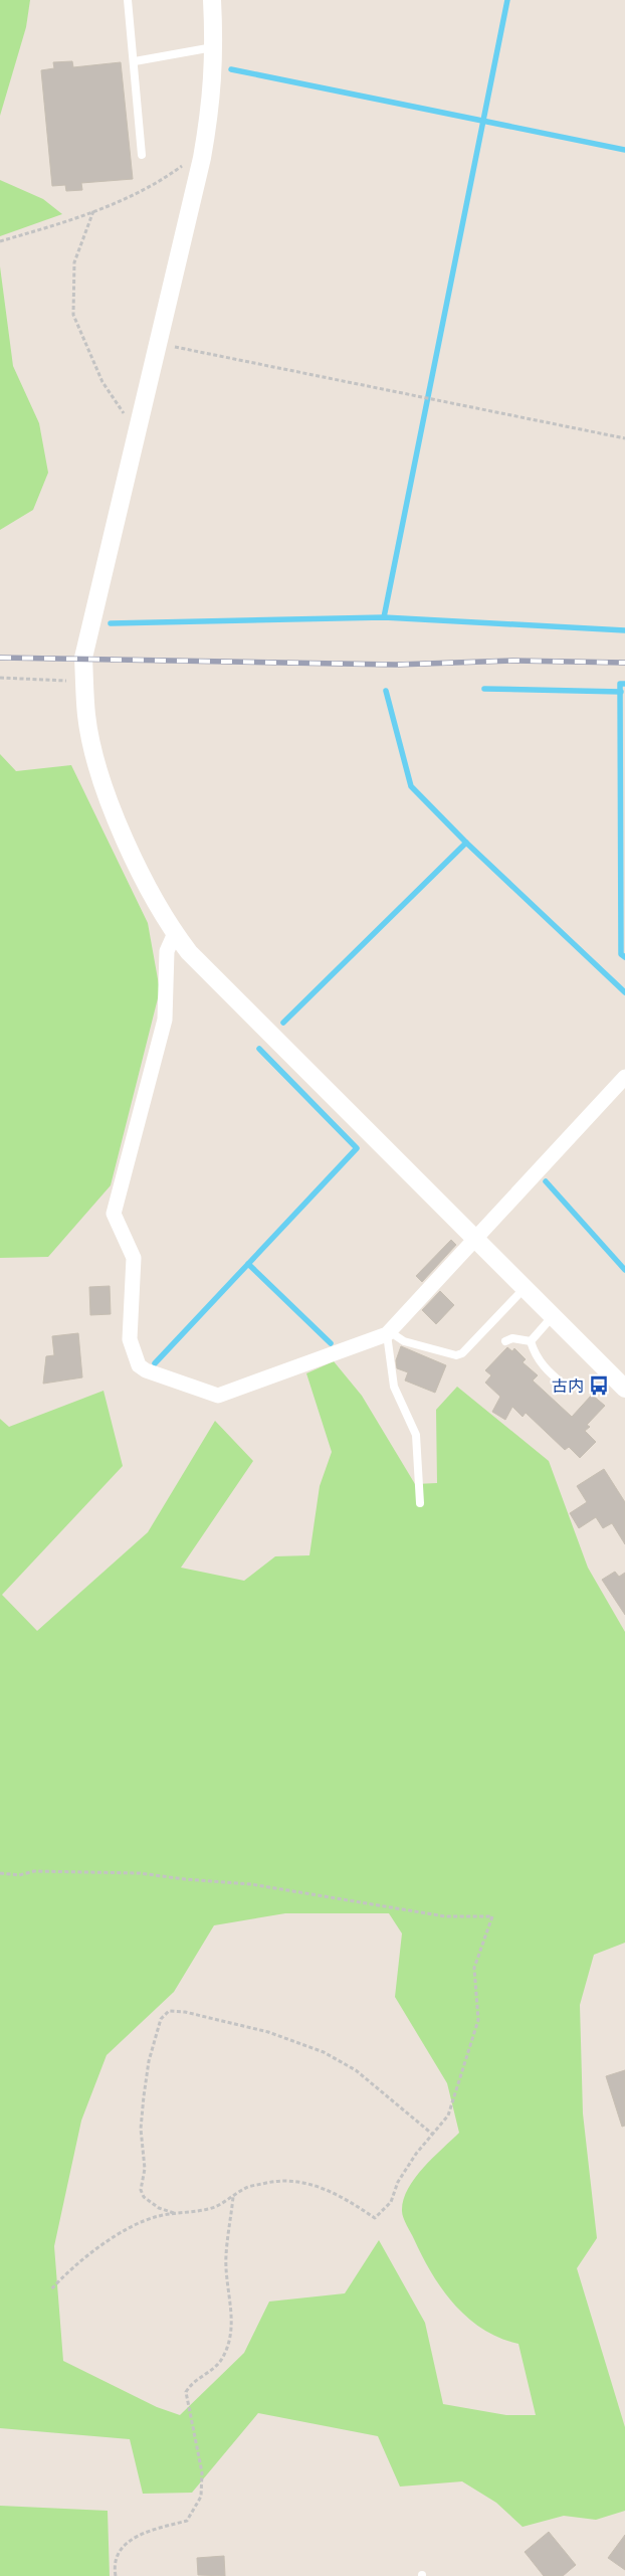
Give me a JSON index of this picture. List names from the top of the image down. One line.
{"places":{"bus stop":["古内"]}}
